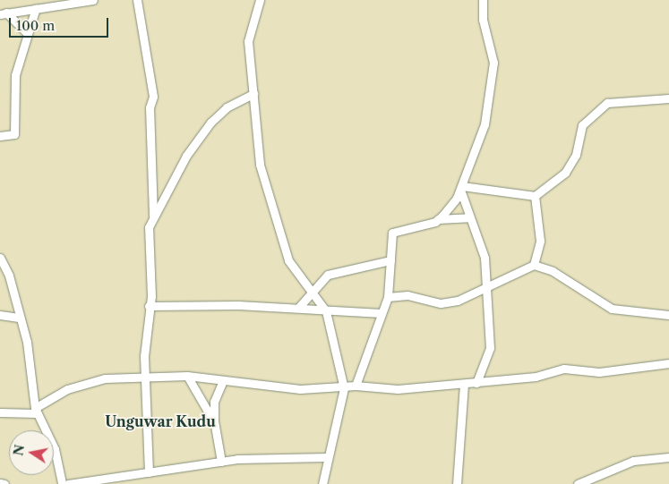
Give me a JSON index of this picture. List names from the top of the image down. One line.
{"districts":["Unguwar Kudu"],"scale_bar":"100 m","north":"left"}
